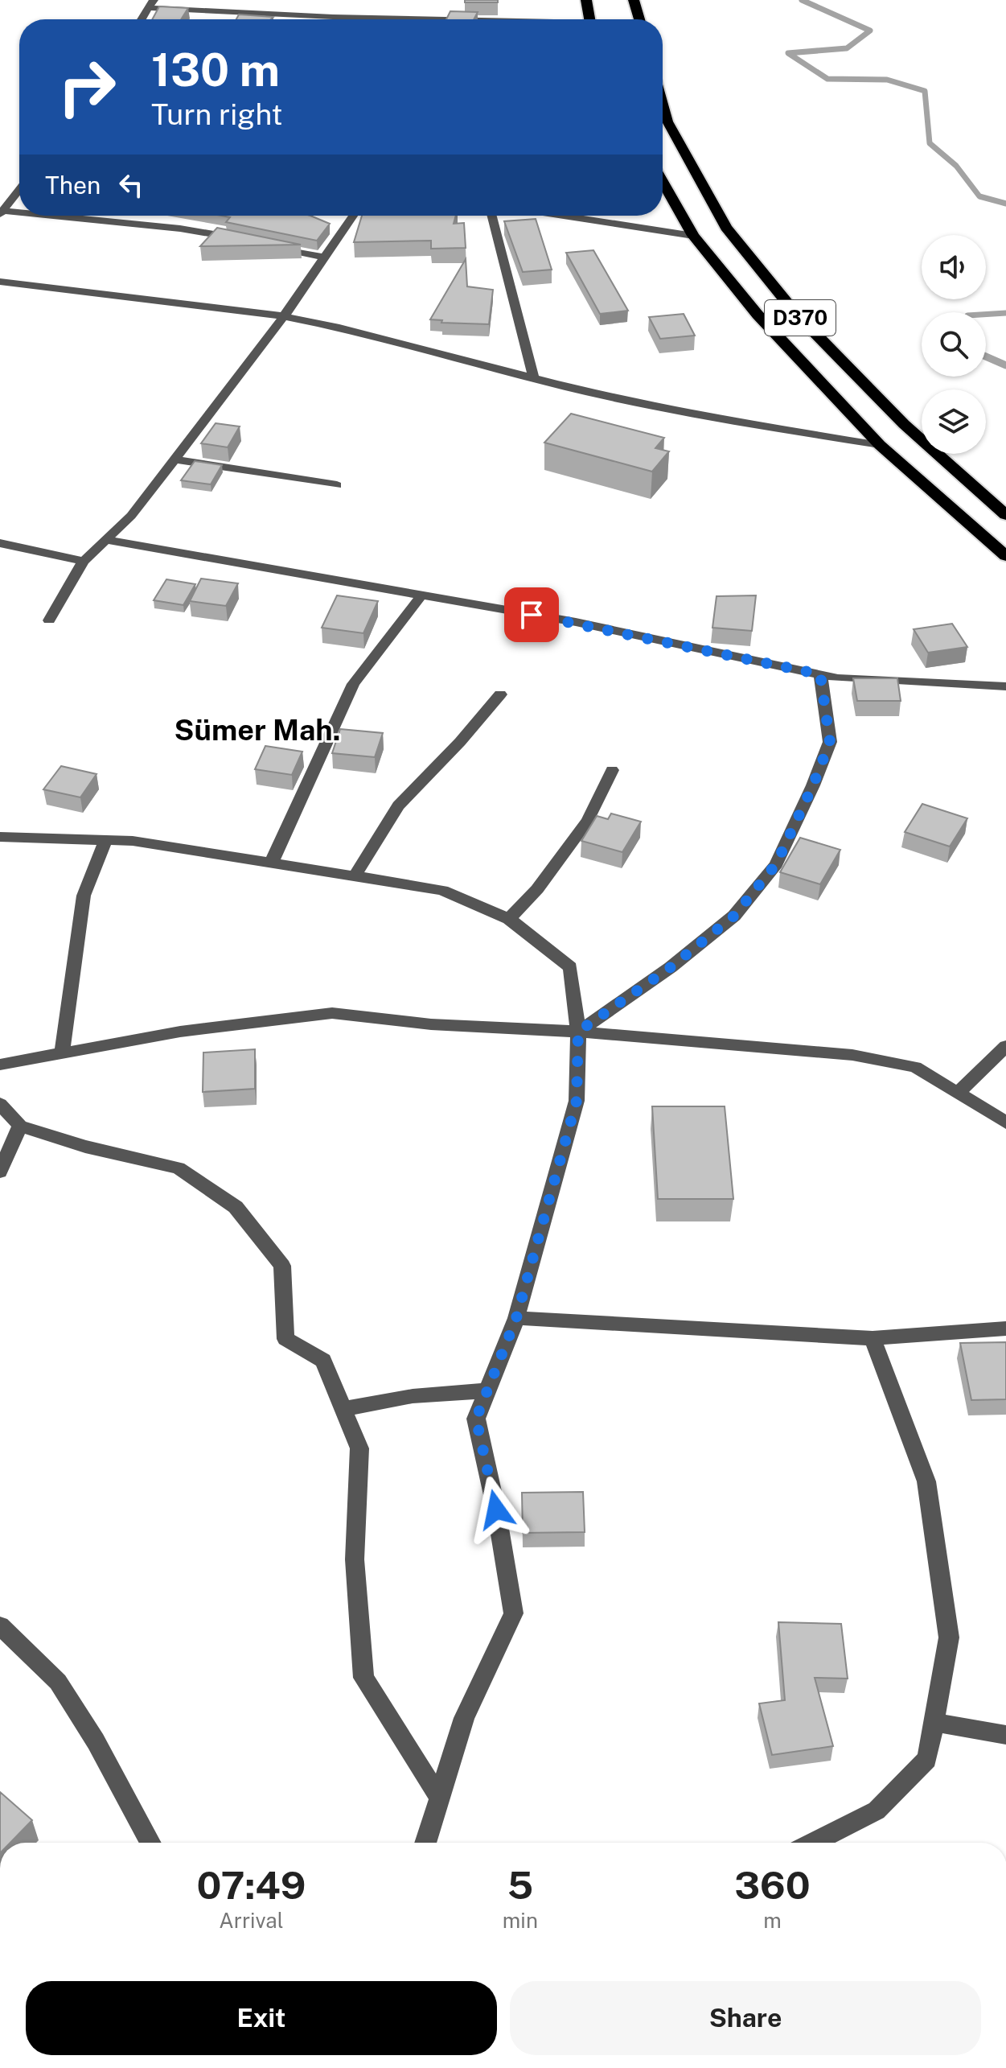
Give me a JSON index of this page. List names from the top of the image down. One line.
{"streets":{"highway":["D370"]},"districts":["Sümer Mah."],"page":{"turn":["130 m","Turn right"],"then":"Then","eta":["07:49","Arrival","5","min","360","m"],"buttons":["Exit","Share"]}}
